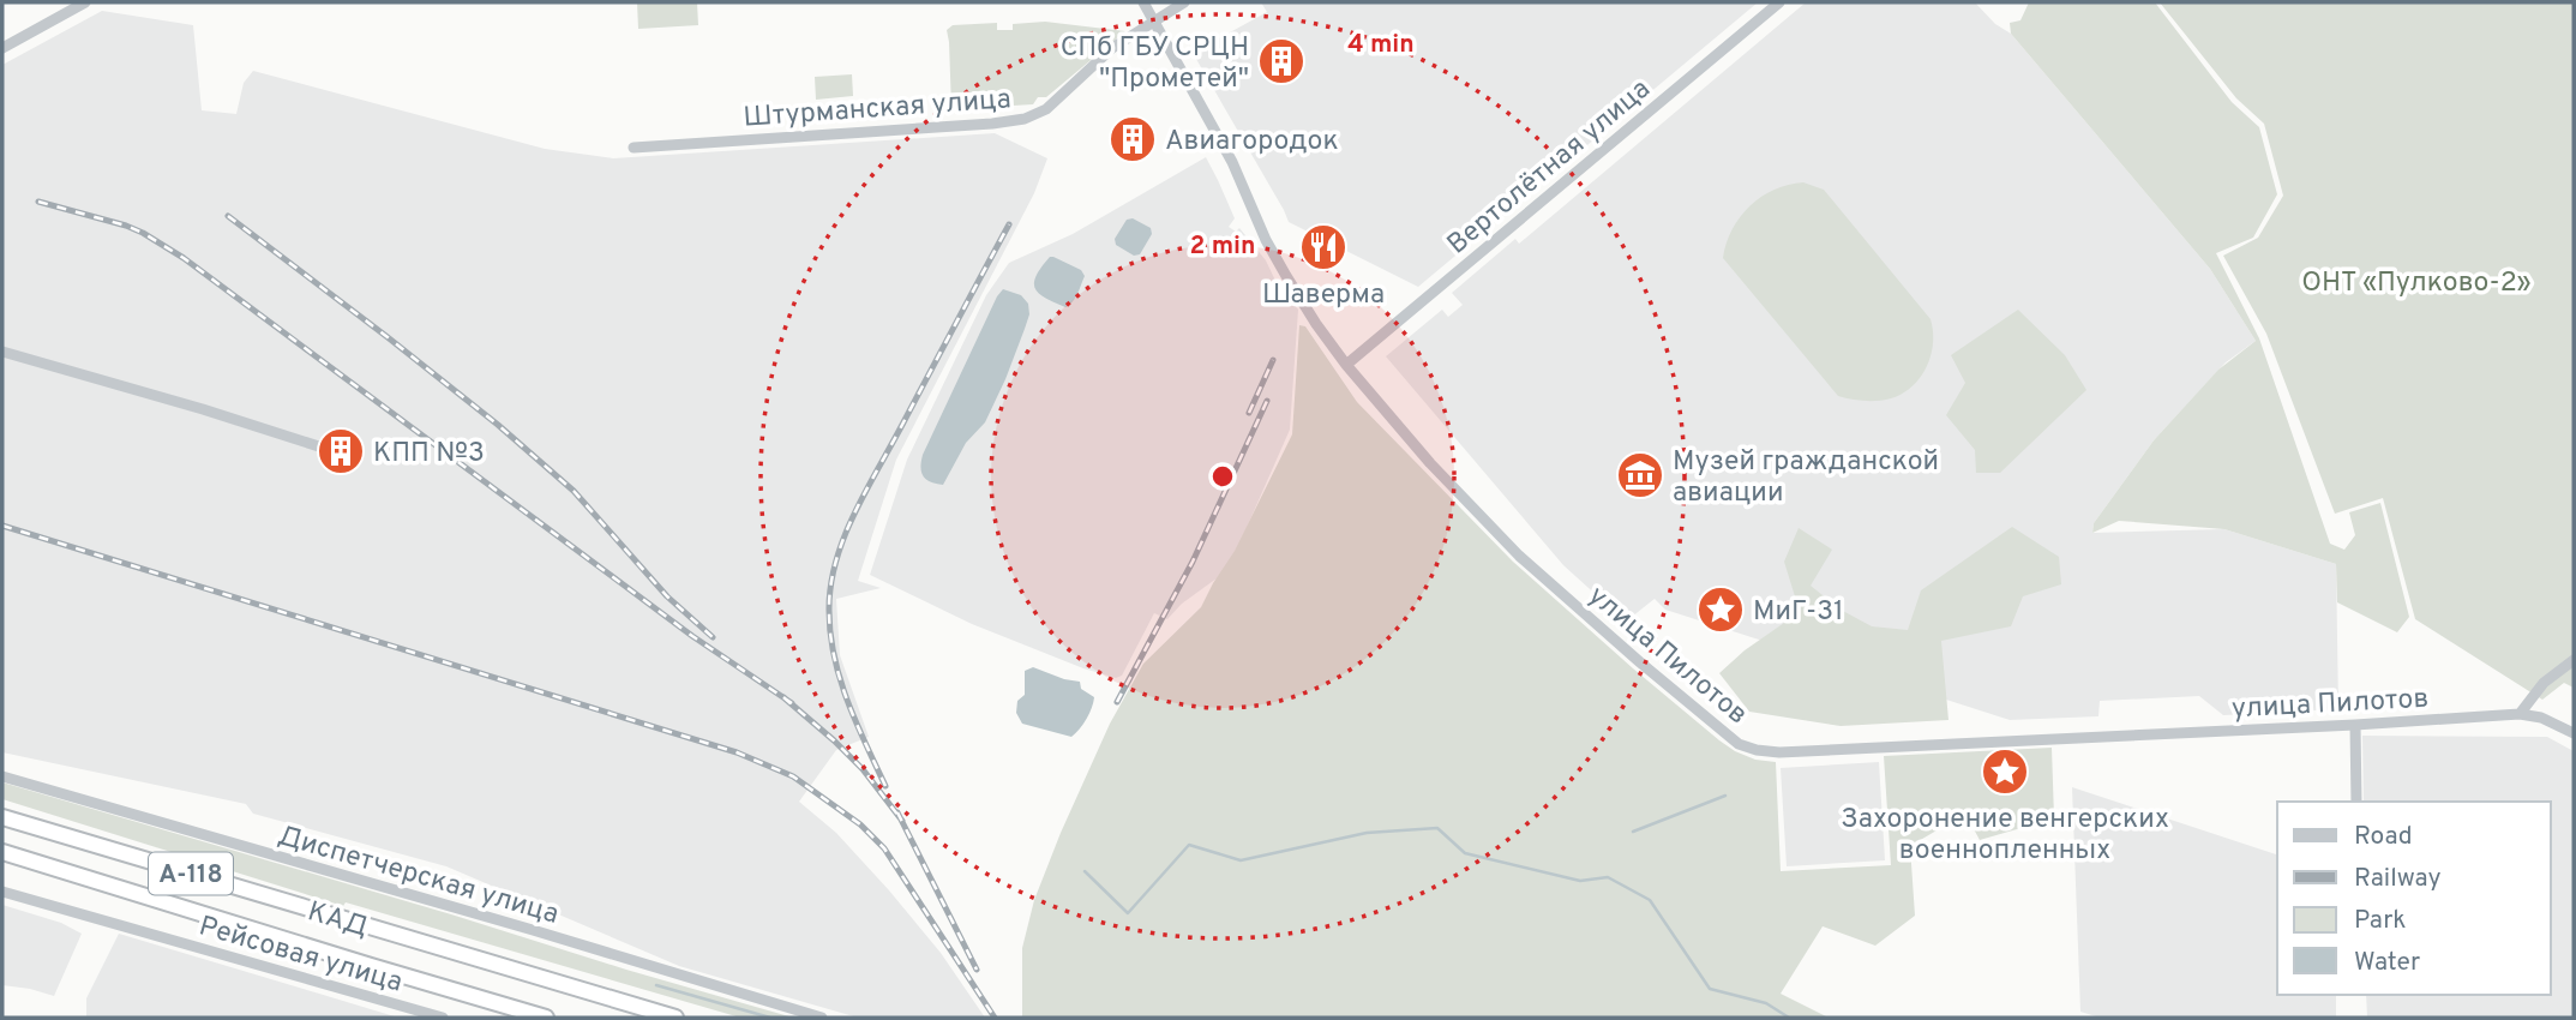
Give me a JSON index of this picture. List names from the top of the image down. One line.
{"streets":{"highway":["А-118","КАД"],"street":["Штурманская улица","Вертолётная улица","улица Пилотов","Диспетчерская улица","Рейсовая улица"]},"crossings":[["Штурманская улица","улица Пилотов"],["Вертолётная улица","улица Пилотов"]],"parks":["ОНТ «Пулково-2»"],"places":{"building":["СПб ГБУ СРЦН \"Прометей\"","Авиагородок","КПП №3"],"restaurant":["Шаверма"],"museum":["Музей гражданской авиации"],"place":["МиГ-31","Захоронение венгерских военнопленных"]},"legend":["Road","Railway","Park","Water"],"rings":["4 min","2 min"]}
